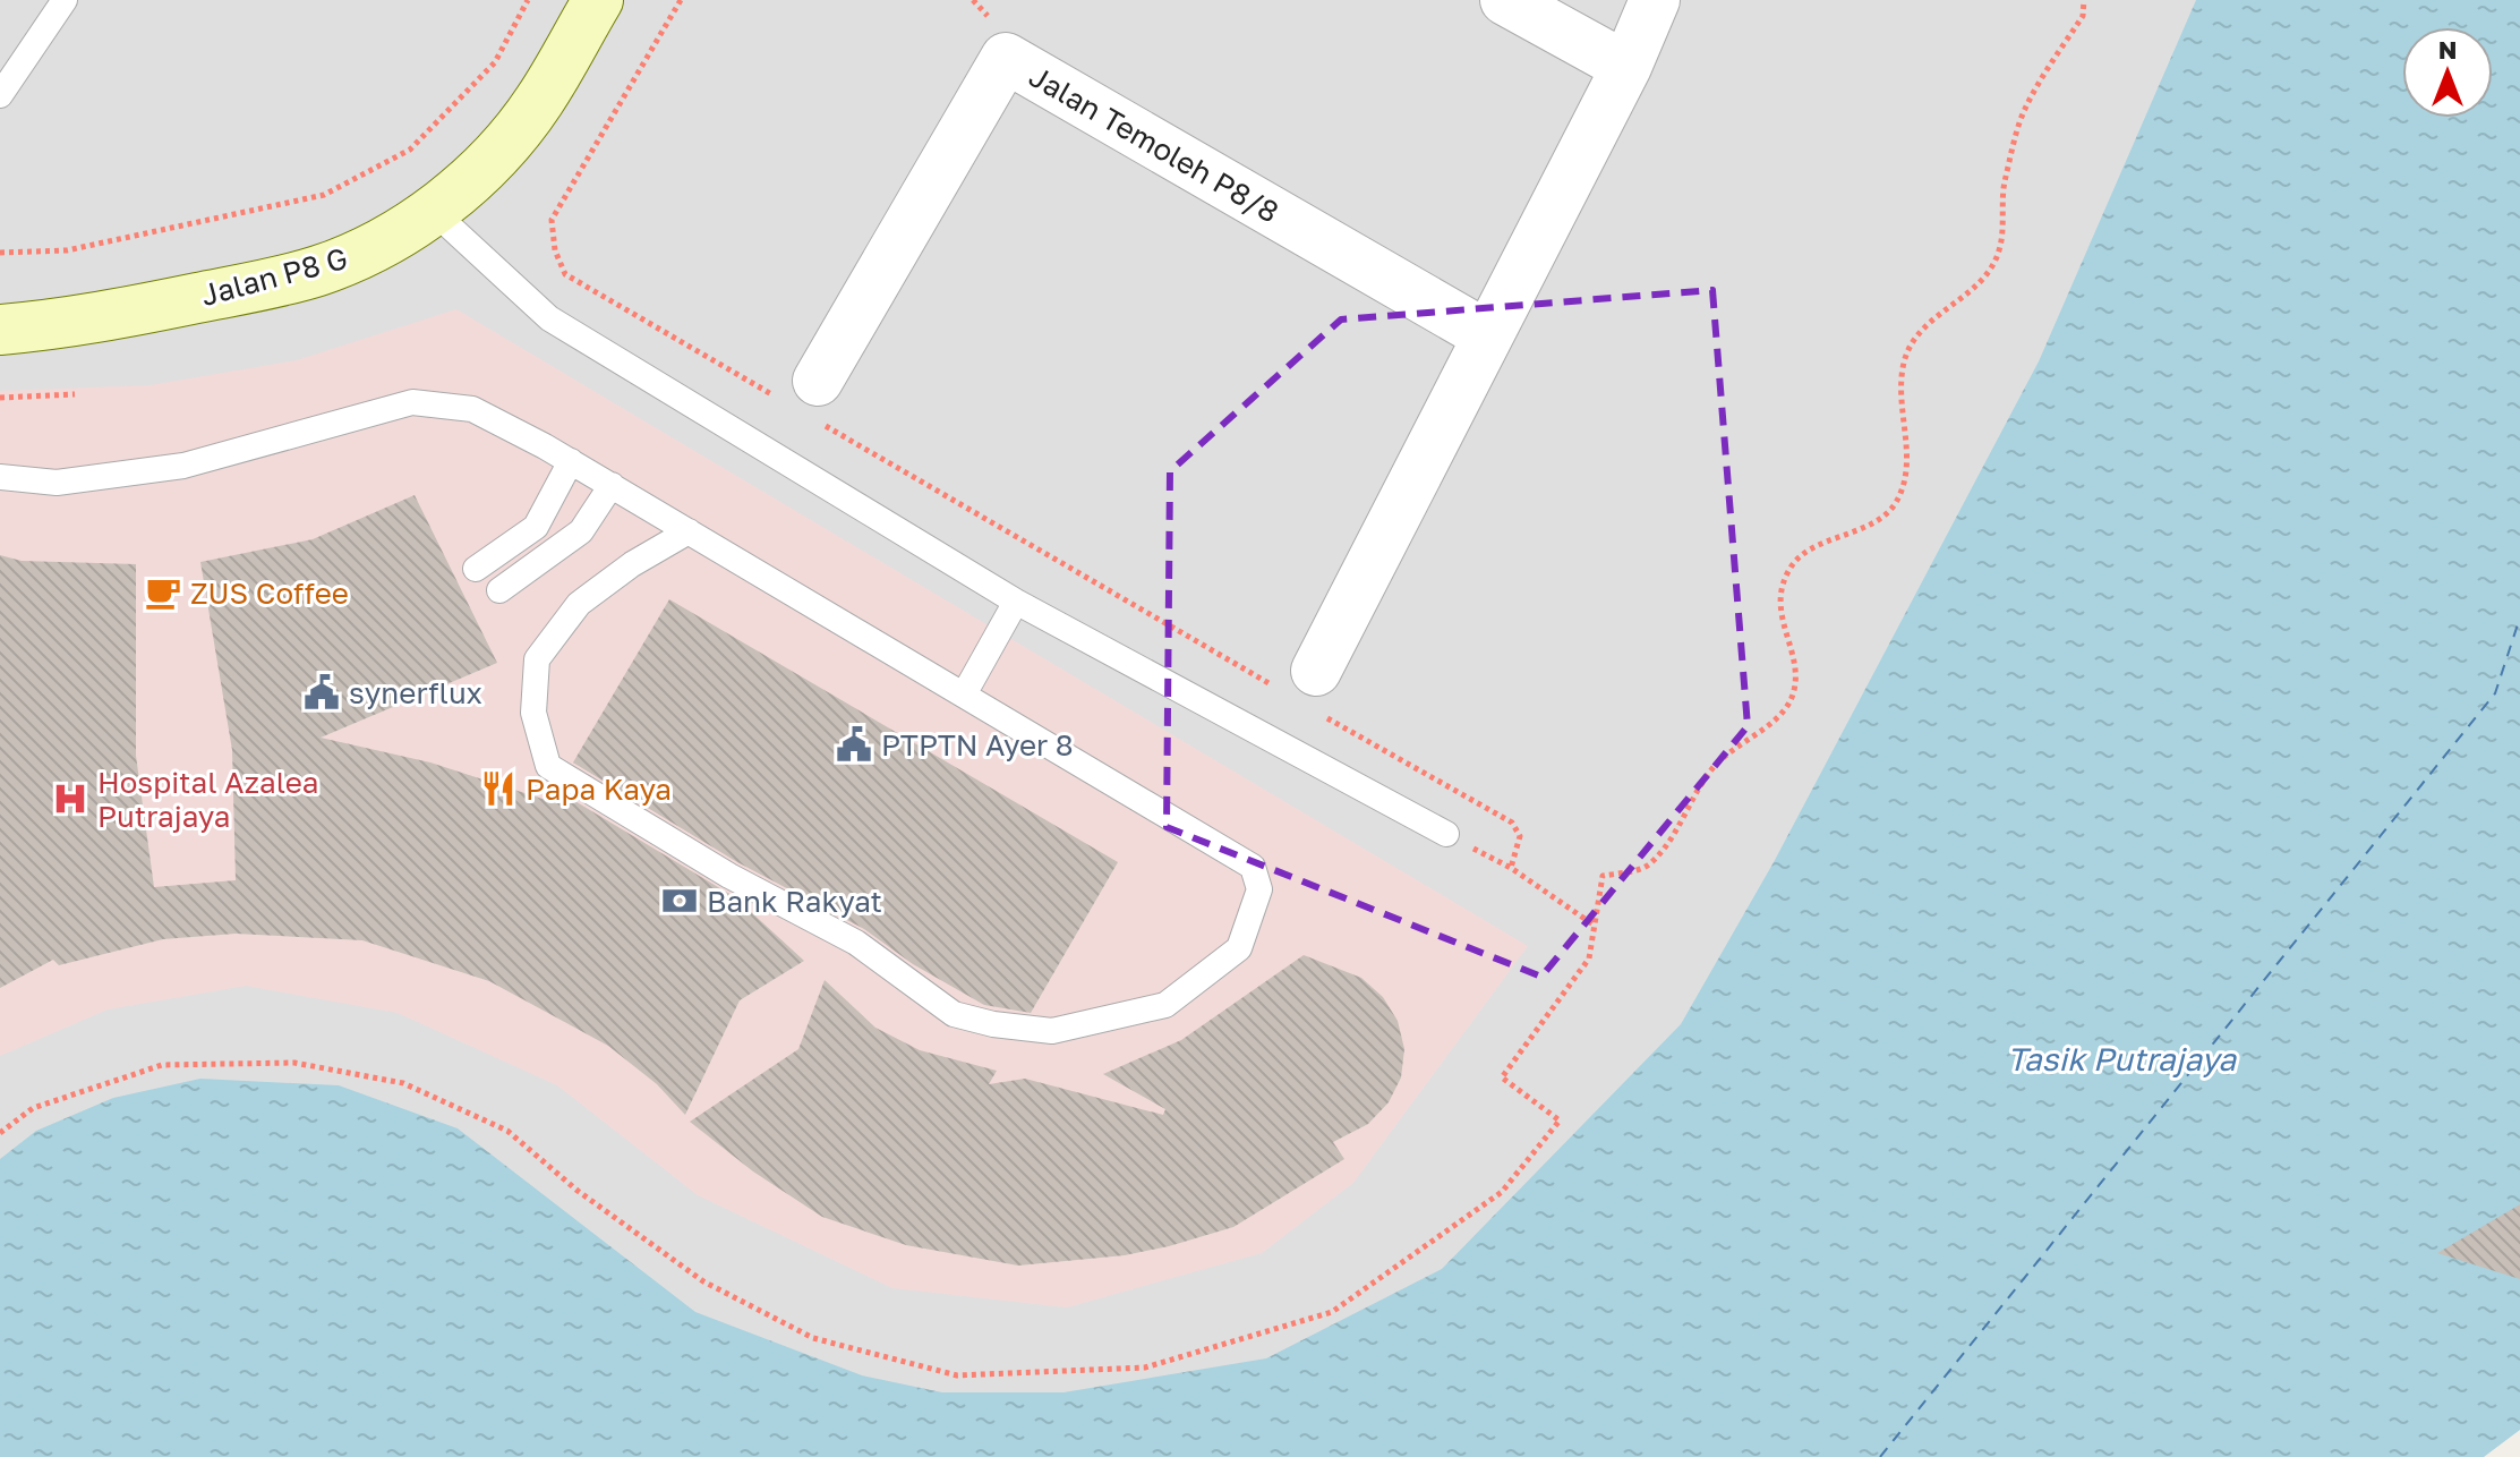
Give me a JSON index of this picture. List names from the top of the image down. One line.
{"streets":{"street":["Jalan Temoleh P8/8","Jalan P8 G"]},"water":["Tasik Putrajaya"],"places":{"cafe":["ZUS Coffee"],"public building":["synerflux","PTPTN Ayer 8"],"restaurant":["Papa Kaya"],"hospital":["Hospital Azalea Putrajaya"],"bank":["Bank Rakyat"]},"north":"top"}
